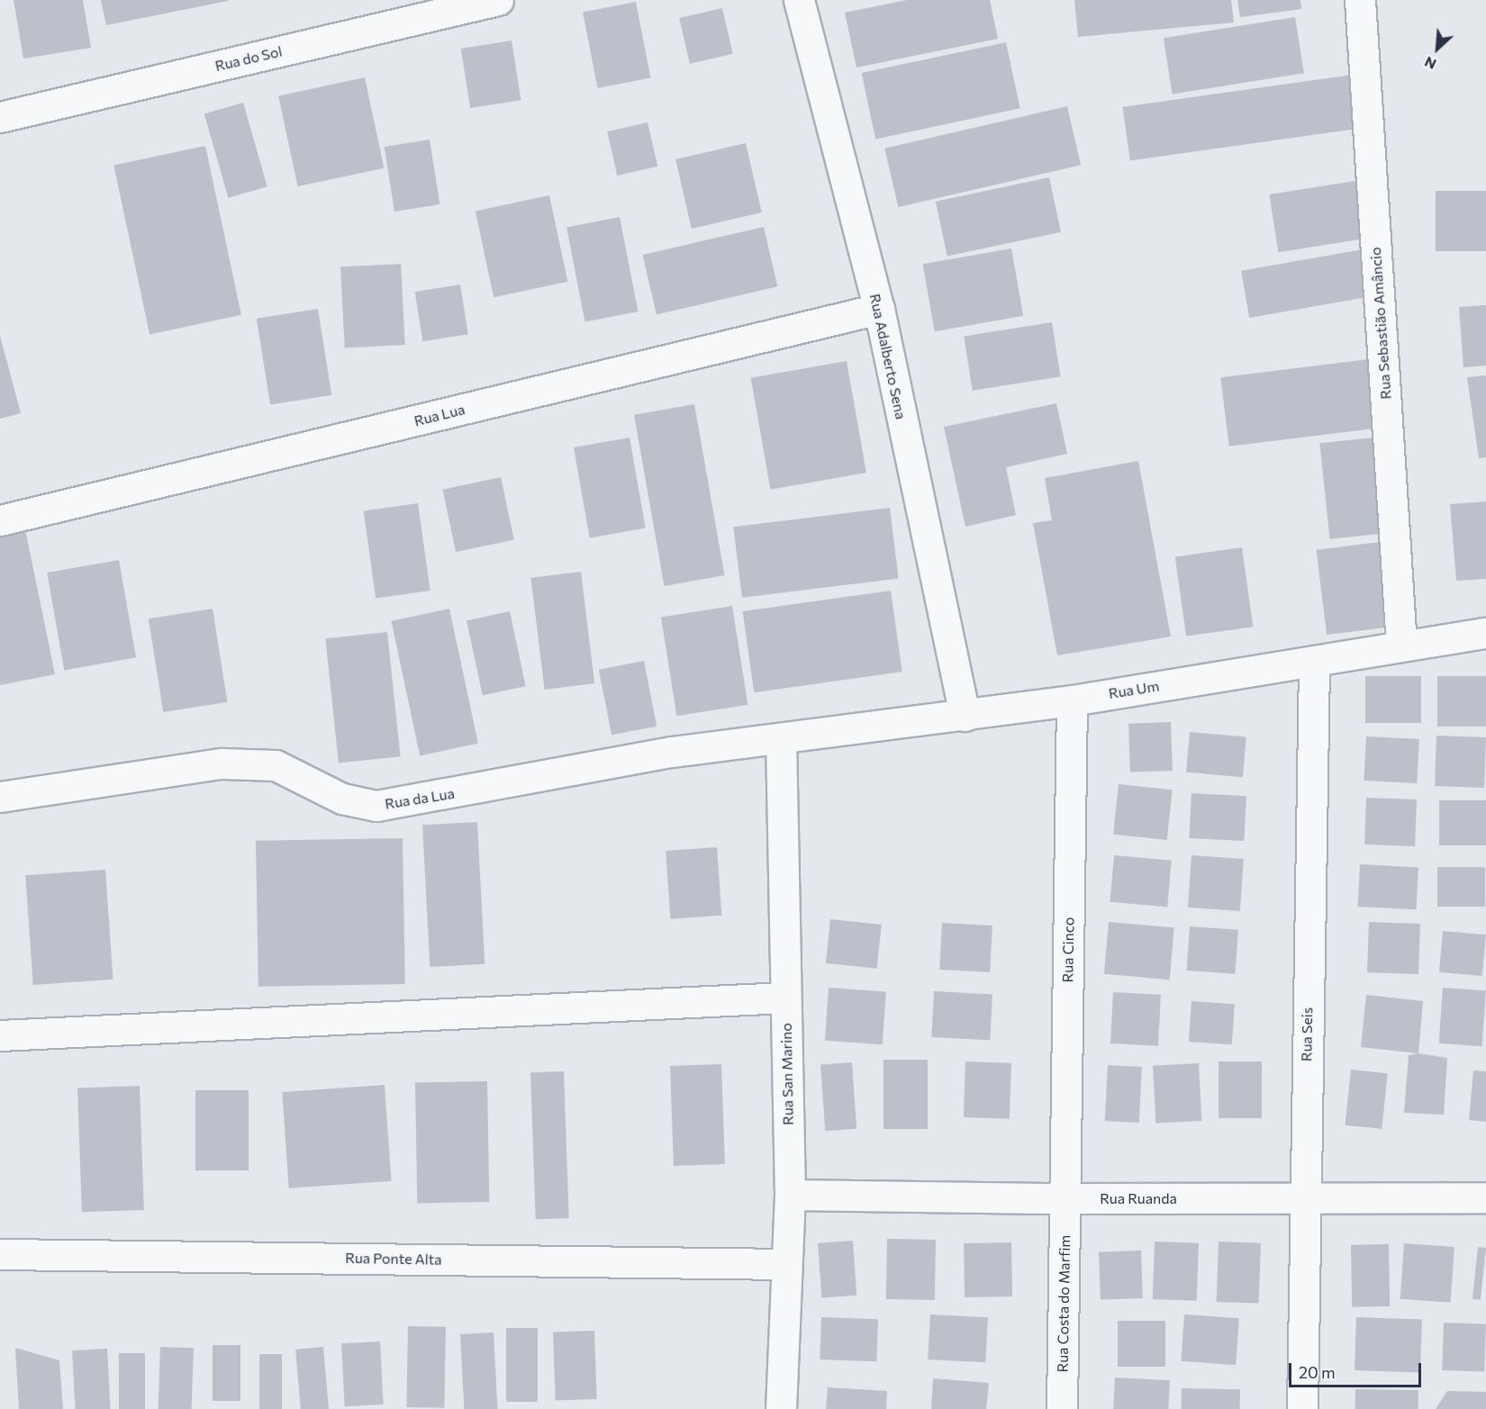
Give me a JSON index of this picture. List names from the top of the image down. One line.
{"streets":{"street":["Rua do Sol","Rua Sebastião Amâncio","Rua Adalberto Sena","Rua Lua","Rua Um","Rua da Lua","Rua Cinco","Rua Seis","Rua San Marino","Rua Ruanda","Rua Ponte Alta","Rua Costa do Marfim"]},"crossings":[["Rua Sebastião Amâncio","Rua Um"],["Rua Adalberto Sena","Rua Lua"],["Rua Adalberto Sena","Rua Um"],["Rua Um","Rua da Lua"],["Rua Um","Rua Cinco"],["Rua Um","Rua Seis"],["Rua Um","Rua San Marino"],["Rua da Lua","Rua San Marino"],["Rua Cinco","Rua Ruanda"],["Rua Cinco","Rua Costa do Marfim"],["Rua Seis","Rua Ruanda"],["Rua San Marino","Rua Ruanda"],["Rua San Marino","Rua Ponte Alta"],["Rua Ruanda","Rua Costa do Marfim"]],"scale_bar":"20 m","north":"bottom left"}
